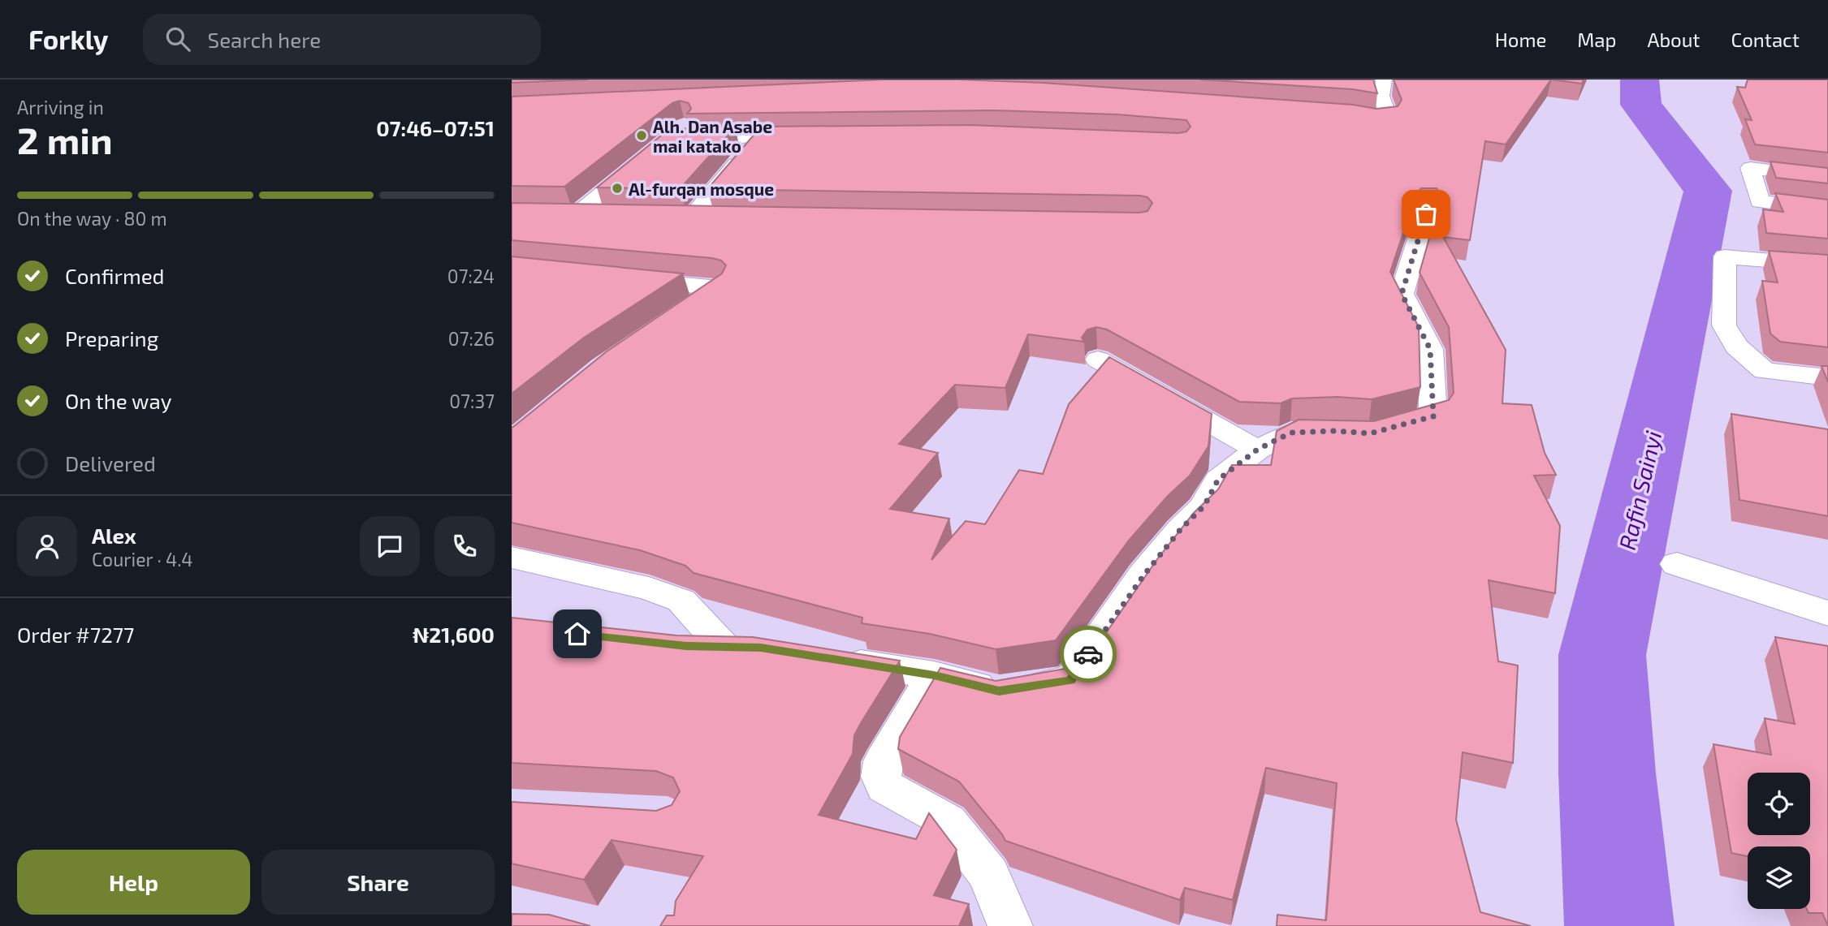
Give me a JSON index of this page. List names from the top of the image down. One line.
{"water":["Rafin Sainyi"],"places":["Alh. Dan Asabe mai katako","Al-furqan mosque"],"page":{"header":"Forkly","search":"Search here","nav":["Home","Map","About","Contact"],"heading":["2 min","Arriving in","07:46–07:51"],"panel":["Alex","Courier · 4.4","Order #7277","₦21,600"],"bar":"On the way · 80 m","list":[["Confirmed","07:24"],["Preparing","07:26"],["On the way","07:37"],"Delivered"],"buttons":["Help","Share"]}}
